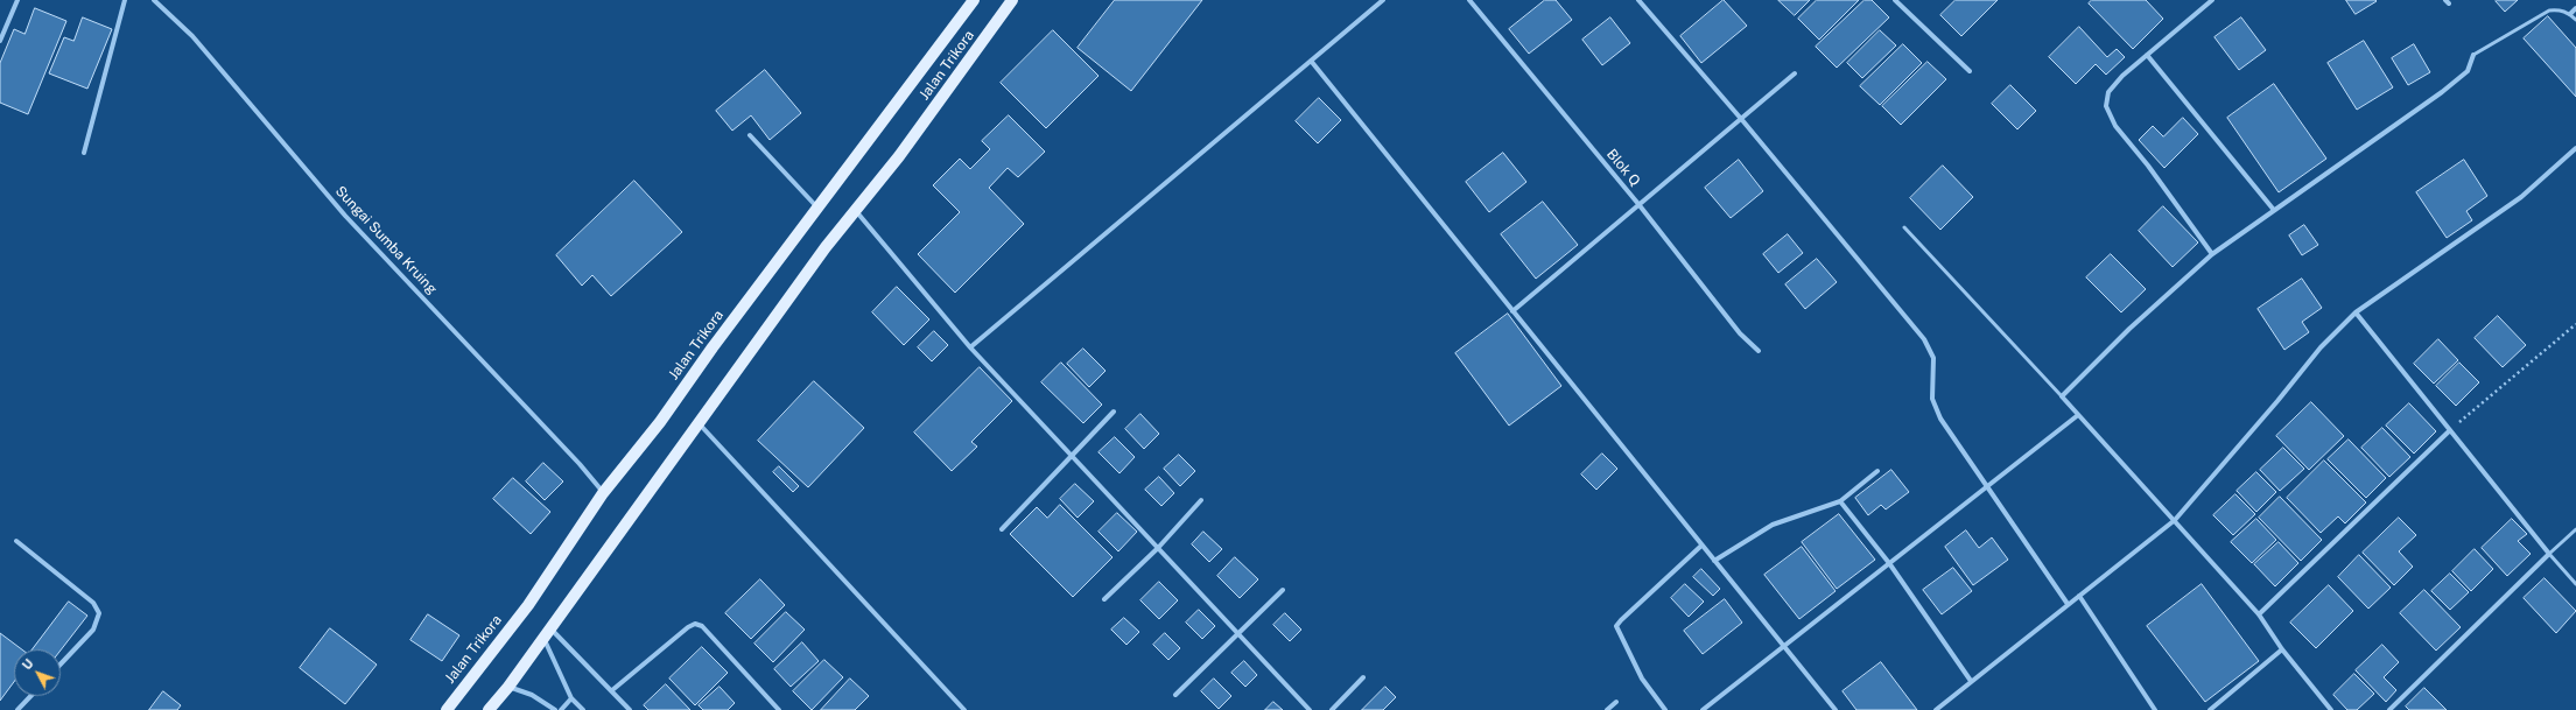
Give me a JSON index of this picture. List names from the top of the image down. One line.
{"streets":{"main road":["Jalan Trikora"],"street":["Blok Q","Sungai Sumba Kruing"]},"crossings":[["Jalan Trikora","Sungai Sumba Kruing"]],"north":"top left"}
